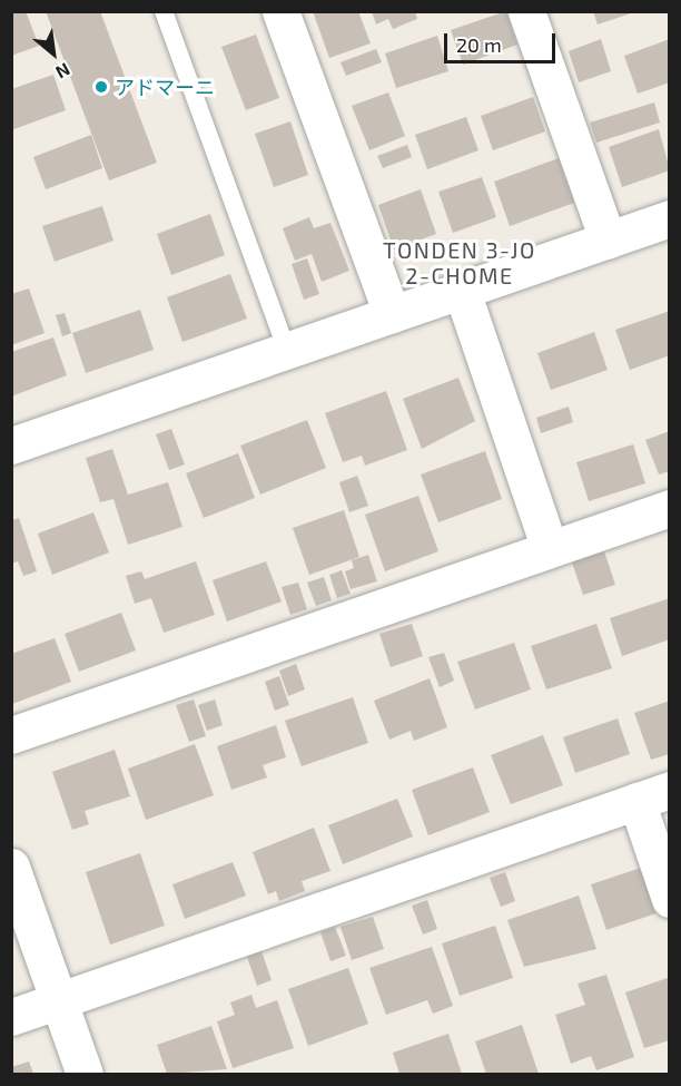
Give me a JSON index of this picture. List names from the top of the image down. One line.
{"districts":["TONDEN 3-JO 2-CHOME"],"places":["アドマーニ"],"scale_bar":"20 m","north":"bottom right"}
